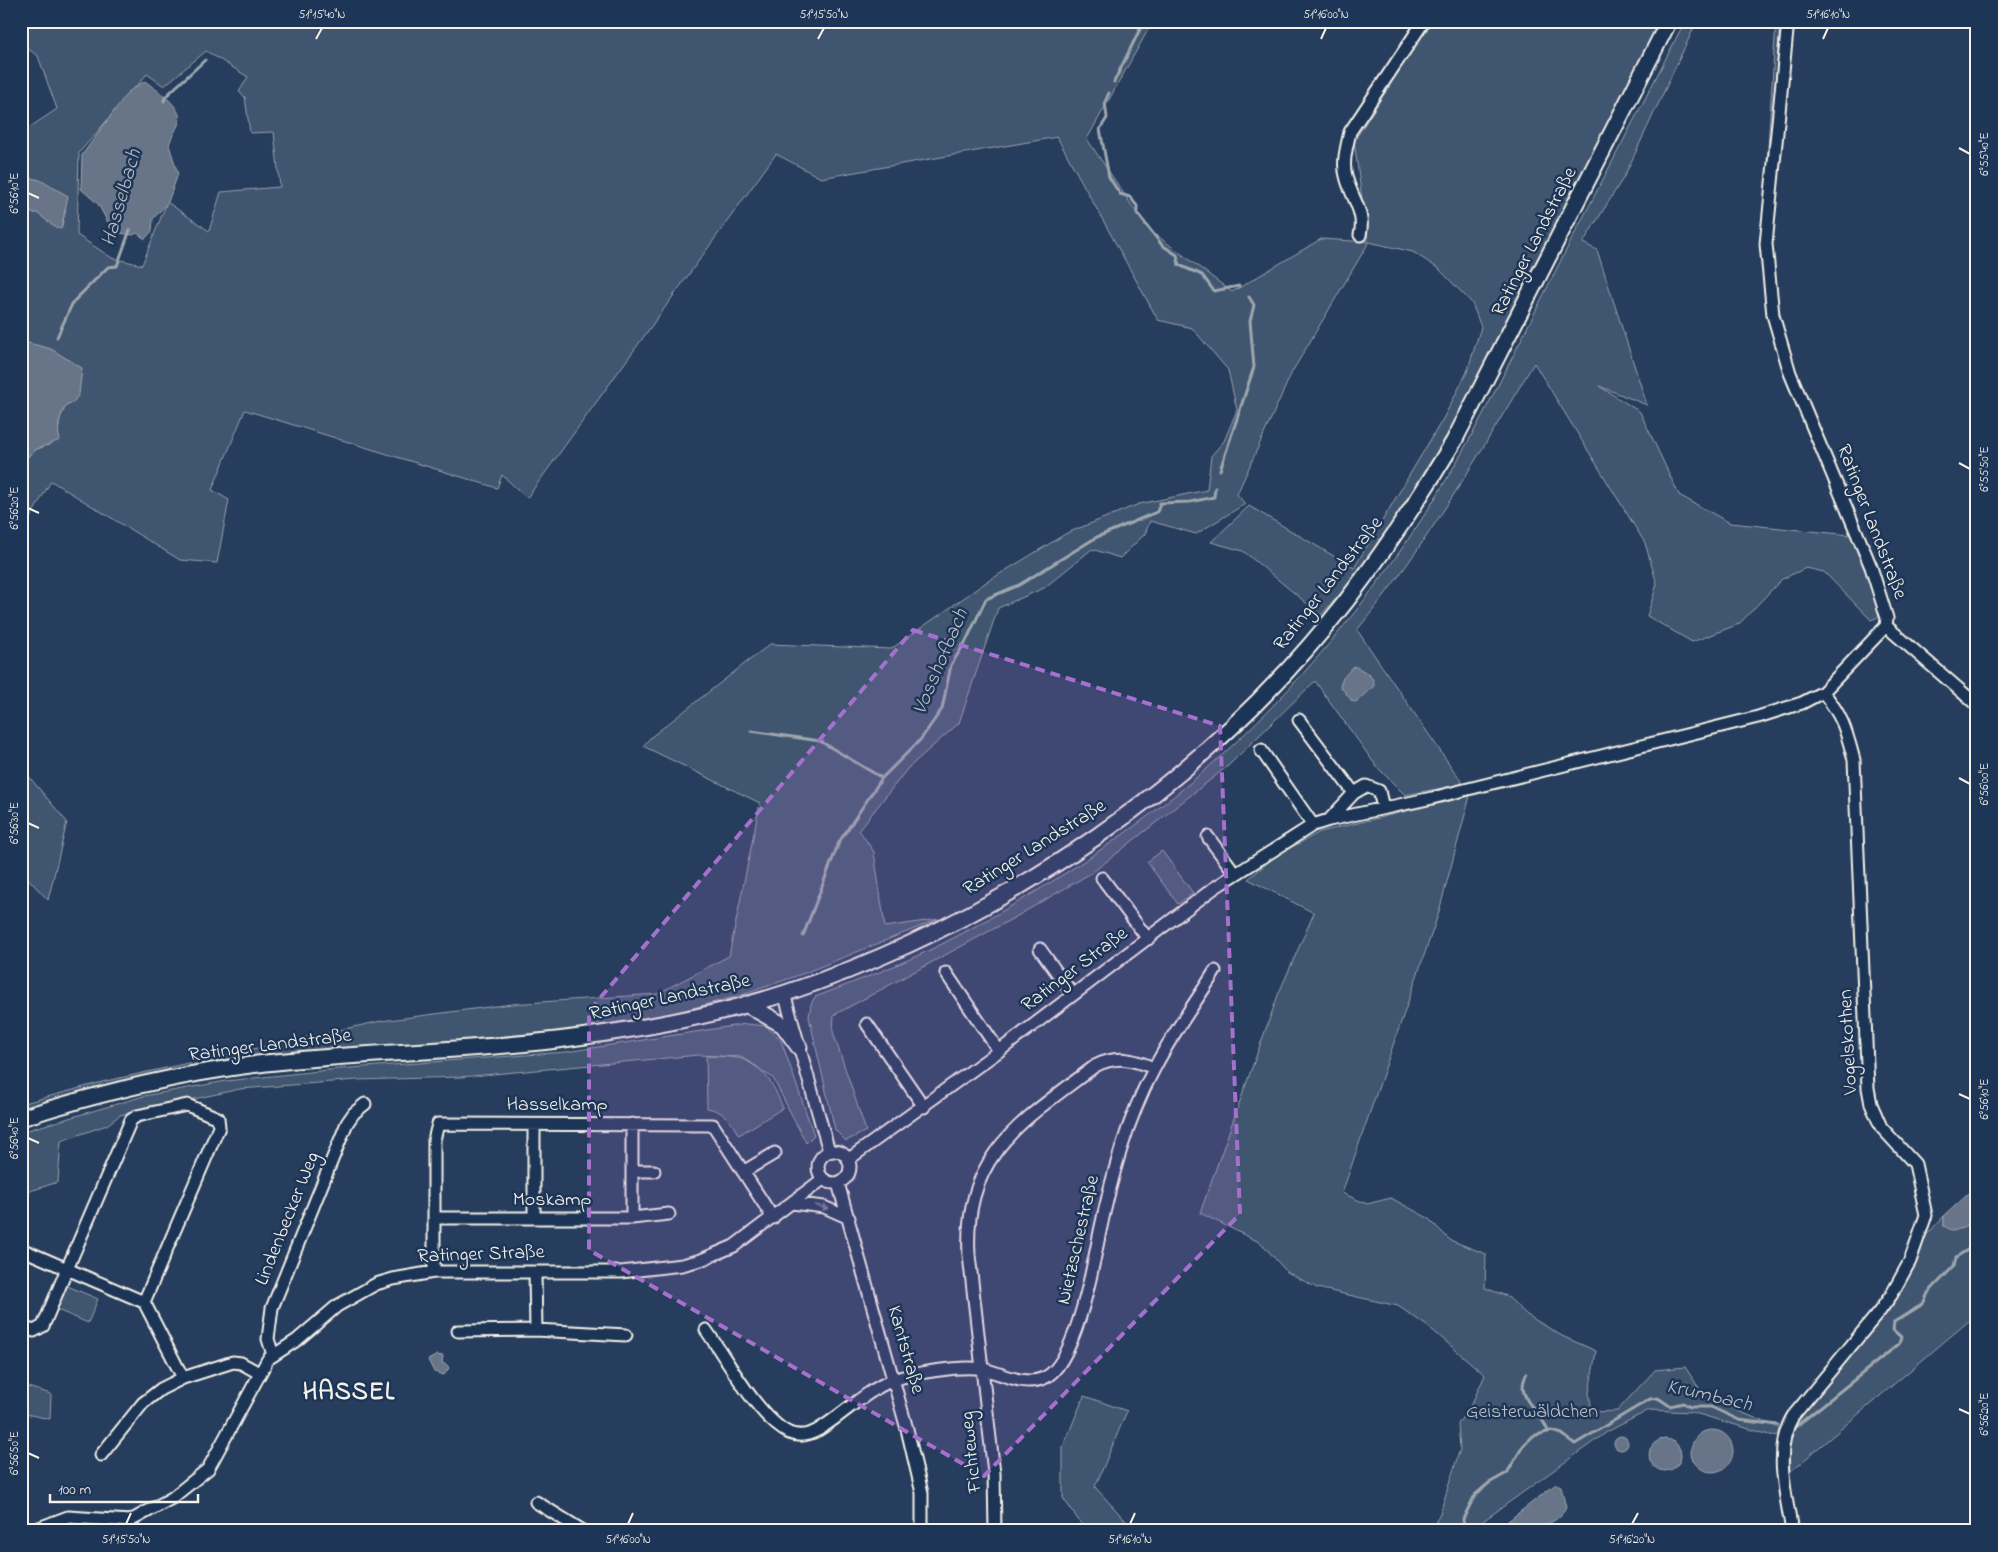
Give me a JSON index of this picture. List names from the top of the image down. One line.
{"streets":{"main road":["Ratinger Landstraße"],"street":["Ratinger Straße","Vogelskothen","Hasselkamp","Moskamp","Lindenbecker Weg","Nietzschestraße","Kantstraße","Fichteweg"]},"crossings":[["Ratinger Landstraße","Ratinger Straße"],["Ratinger Landstraße","Vogelskothen"],["Ratinger Straße","Hasselkamp"],["Ratinger Straße","Lindenbecker Weg"],["Ratinger Straße","Kantstraße"],["Hasselkamp","Moskamp"],["Nietzschestraße","Kantstraße"],["Nietzschestraße","Fichteweg"]],"districts":["HASSEL"],"water":["Hasselbach","Vosshofbach","Krumbach"],"parks":["Geisterwäldchen"],"scale_bar":"100 m","coordinates":["51°15'40\"N","51°15'50\"N","51°16'00\"N","51°16'10\"N","6°55'40\"E","6°56'10\"E","6°55'50\"E","6°56'20\"E","6°56'00\"E","6°56'30\"E","6°56'40\"E","6°56'50\"E","51°16'20\"N"]}
